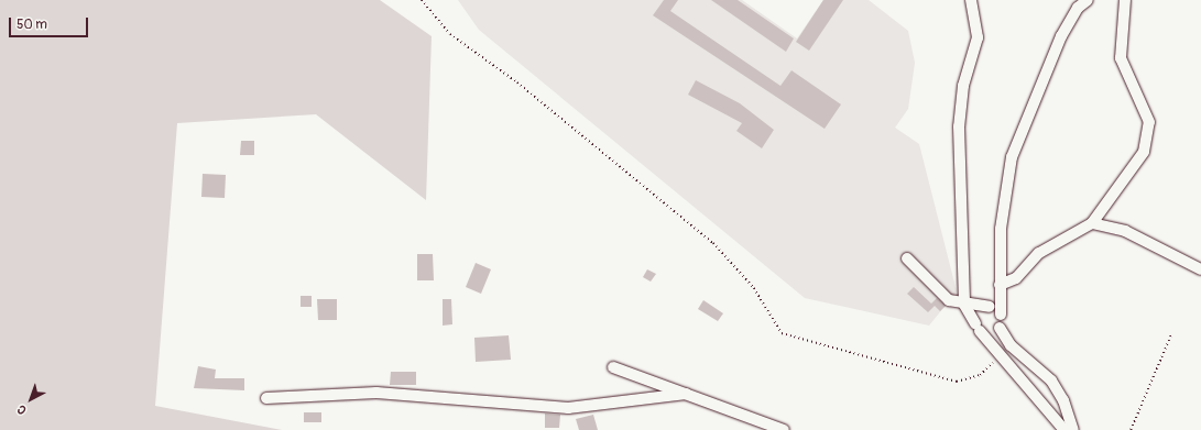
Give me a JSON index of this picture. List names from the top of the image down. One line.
{"scale_bar":"50 m","north":"bottom left"}
